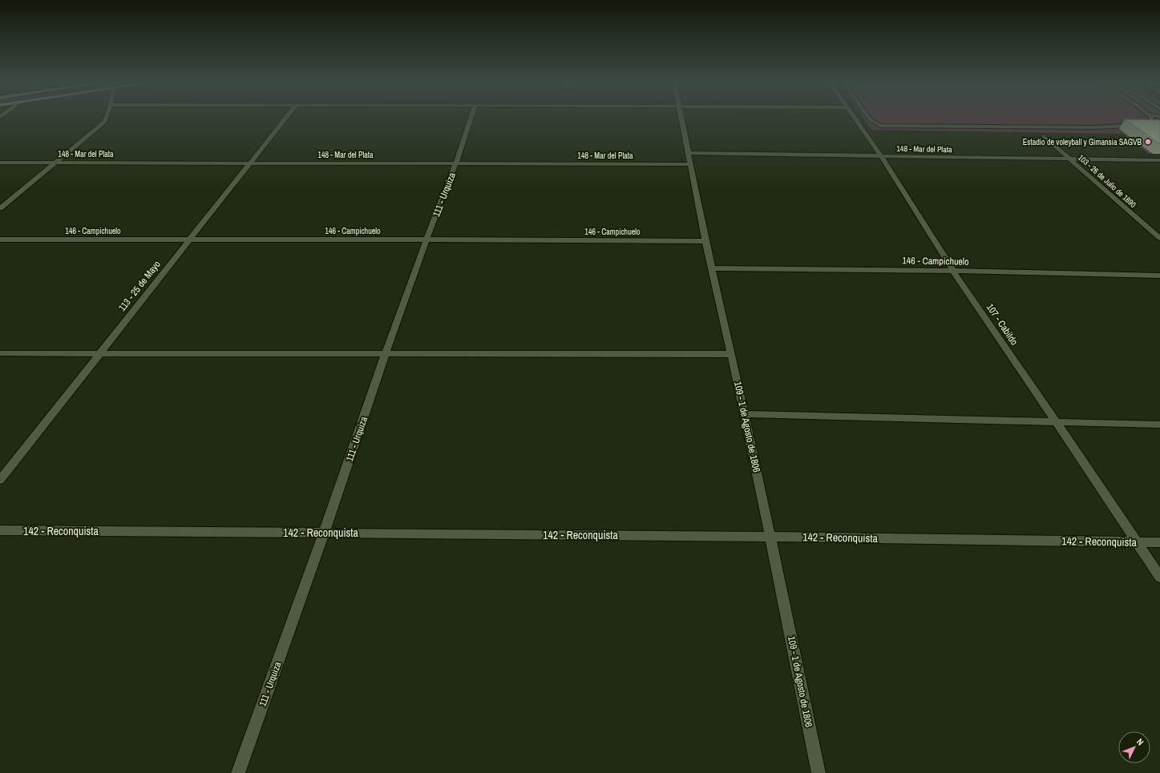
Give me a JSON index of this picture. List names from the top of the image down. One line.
{"streets":{"street":["148 - Mar del Plata","103 - 26 de Julio de 1890","111 - Urquiza","146 - Campichuelo","113 - 25 de Mayo","107 - Cabildo","109 - 1 de Agosto de 1806","142 - Reconquista"]},"crossings":[["148 - Mar del Plata","103 - 26 de Julio de 1890"],["148 - Mar del Plata","111 - Urquiza"],["148 - Mar del Plata","113 - 25 de Mayo"],["148 - Mar del Plata","107 - Cabildo"],["148 - Mar del Plata","109 - 1 de Agosto de 1806"],["111 - Urquiza","146 - Campichuelo"],["111 - Urquiza","142 - Reconquista"],["146 - Campichuelo","113 - 25 de Mayo"],["146 - Campichuelo","107 - Cabildo"],["146 - Campichuelo","109 - 1 de Agosto de 1806"],["107 - Cabildo","142 - Reconquista"],["109 - 1 de Agosto de 1806","142 - Reconquista"]],"places":["Estadio de voleyball y Gimansia SAGVB"],"north":"top right"}
